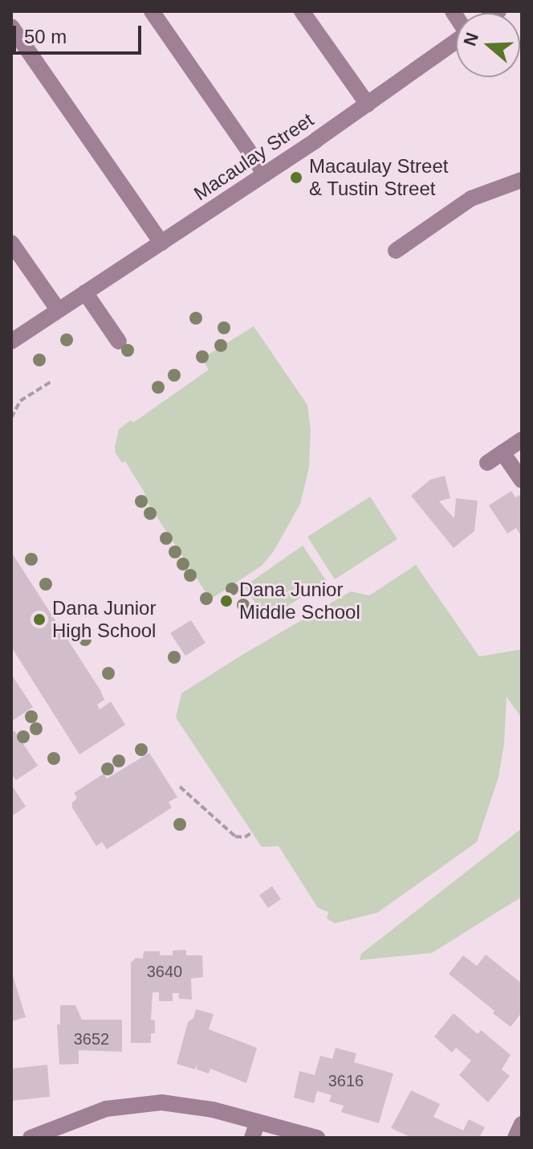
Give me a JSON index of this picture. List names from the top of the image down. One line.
{"streets":{"street":["Macaulay Street"]},"places":["Macaulay Street & Tustin Street","Dana Junior Middle School","Dana Junior High School"],"house_numbers":["3640","3652","3616"],"scale_bar":"50 m","north":"left"}
